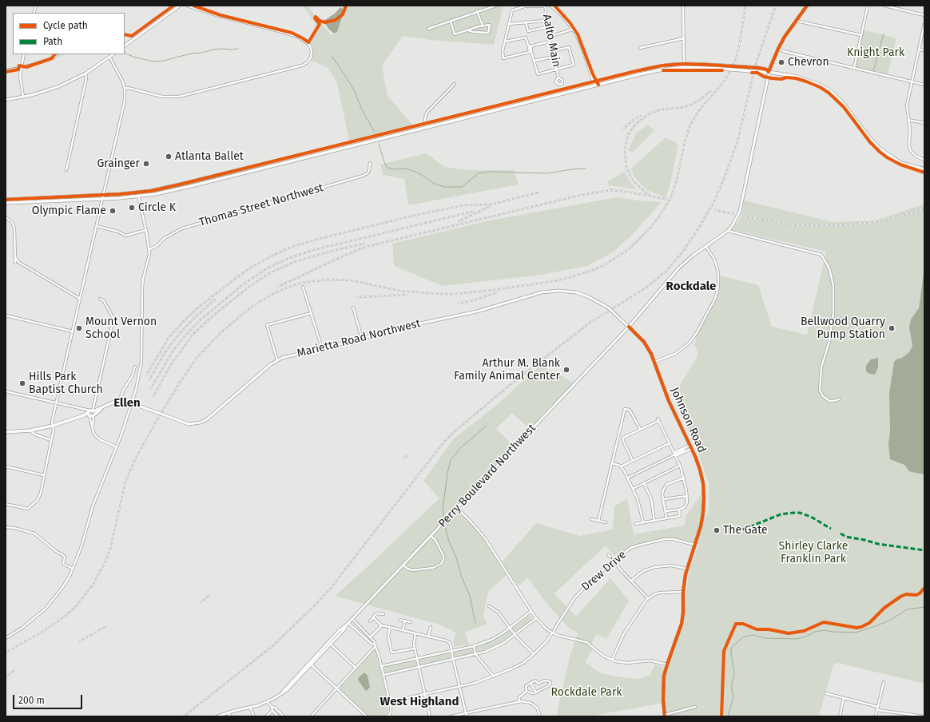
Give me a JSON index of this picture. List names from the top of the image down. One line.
{"streets":{"street":["Aalto Main","Thomas Street Northwest","Marietta Road Northwest","Johnson Road","Perry Boulevard Northwest","Drew Drive"]},"crossings":[["Marietta Road Northwest","Johnson Road"],["Marietta Road Northwest","Perry Boulevard Northwest"],["Johnson Road","Perry Boulevard Northwest"],["Johnson Road","Drew Drive"]],"districts":["Rockdale","Ellen","West Highland"],"parks":["Knight Park","Shirley Clarke Franklin Park","Rockdale Park"],"places":["Chevron","Atlanta Ballet","Grainger","Circle K","Olympic Flame","Mount Vernon School","Bellwood Quarry Pump Station","Arthur M. Blank Family Animal Center","Hills Park Baptist Church","The Gate"],"legend":["Cycle path","Path"],"scale_bar":"200 m"}
